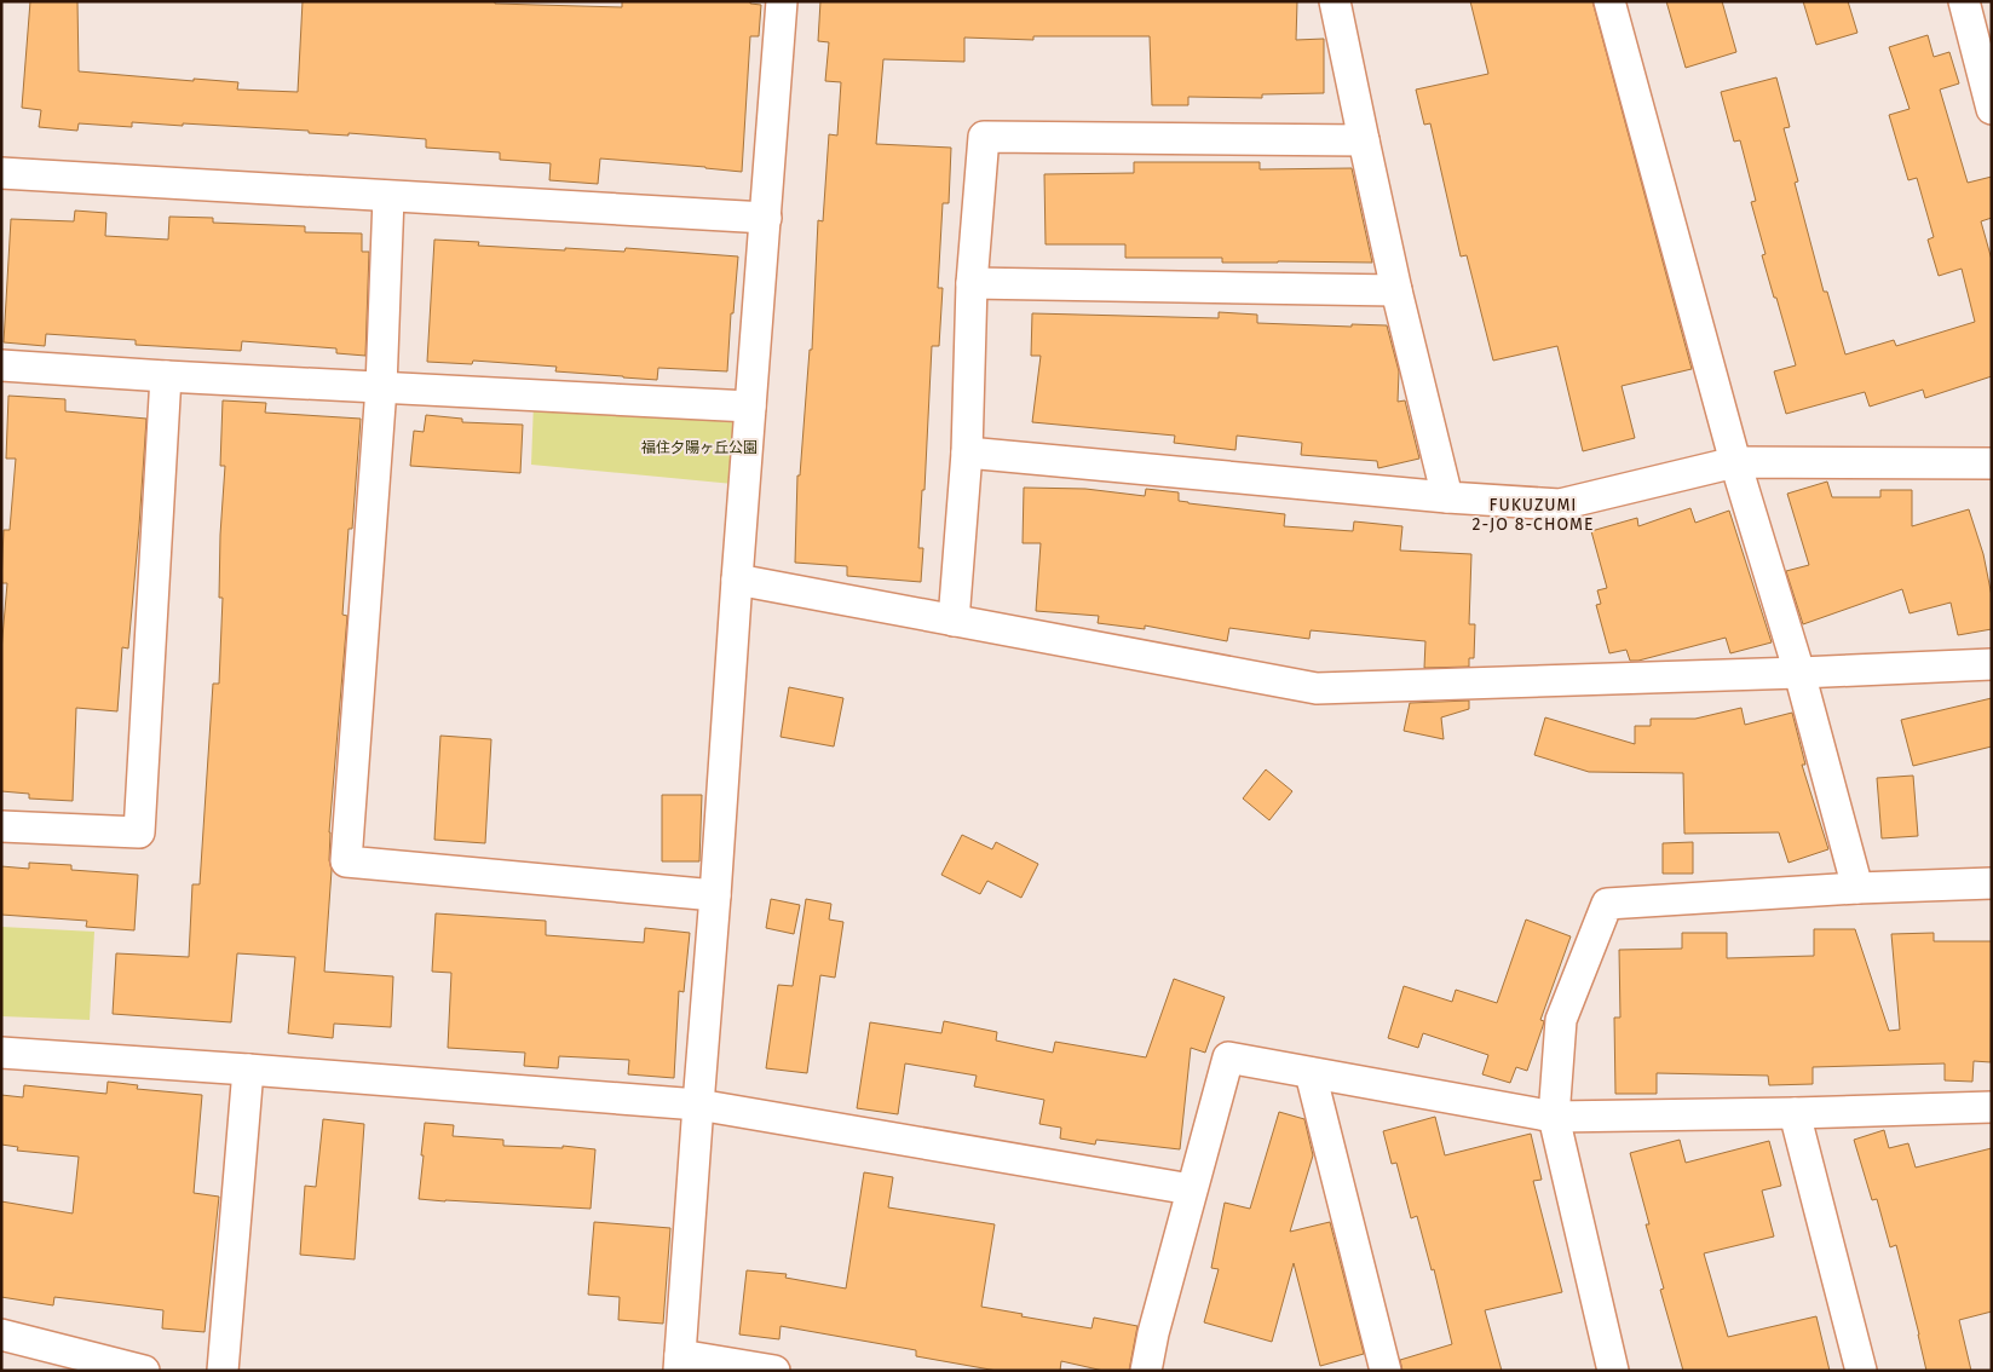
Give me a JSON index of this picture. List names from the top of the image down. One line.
{"districts":["FUKUZUMI 2-JO 8-CHOME"],"parks":["福住夕陽ヶ丘公園"]}
